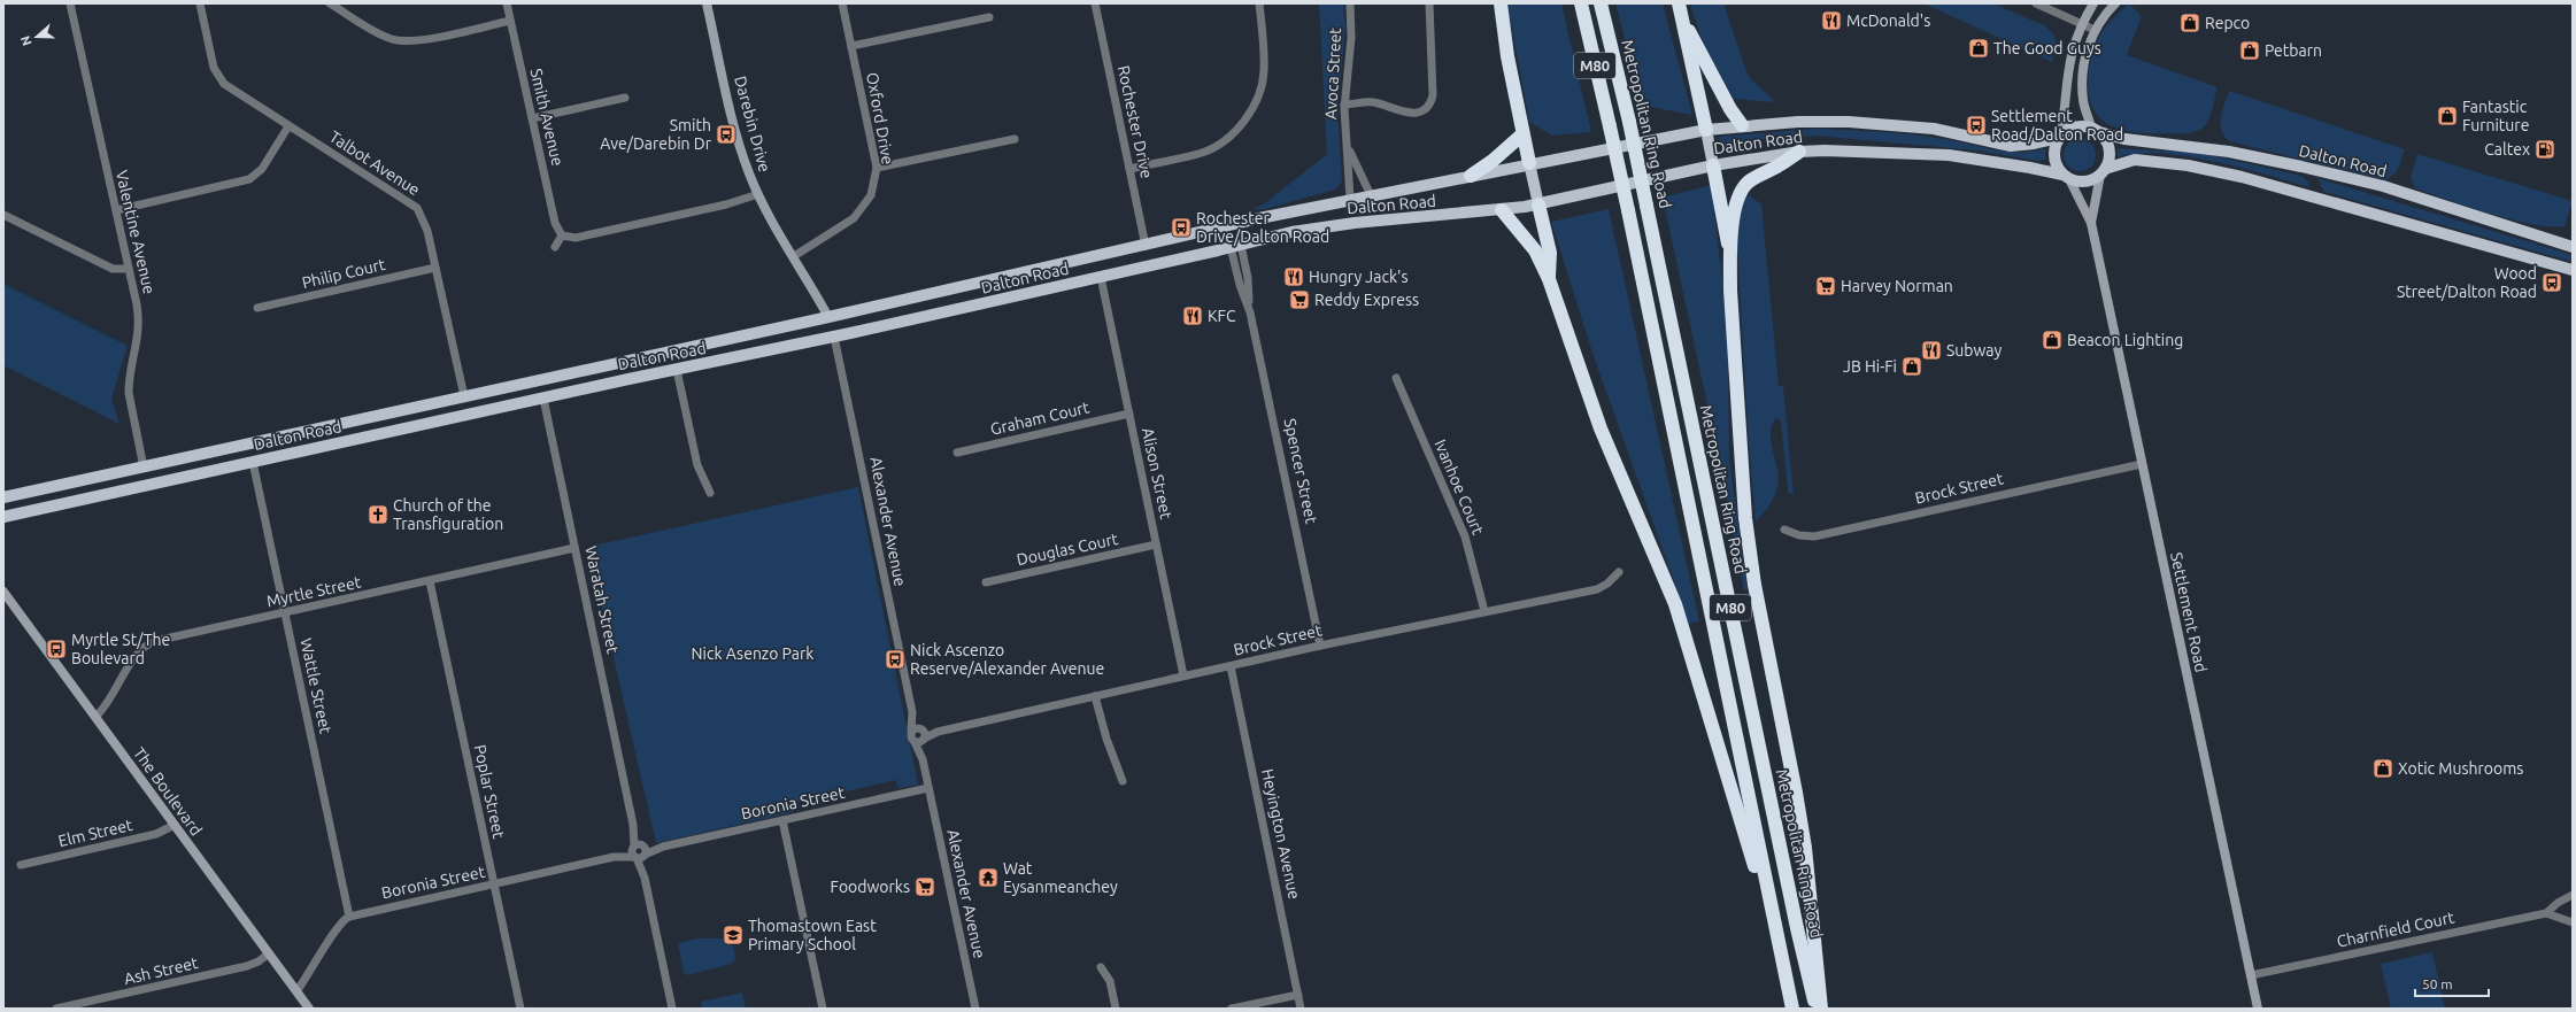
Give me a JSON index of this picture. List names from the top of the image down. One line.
{"streets":{"highway":["M80","Metropolitan Ring Road"],"main road":["Darebin Drive","Dalton Road","Spencer Street","Waratah Street","Settlement Road","The Boulevard"],"street":["Avoca Street","Smith Avenue","Oxford Drive","Rochester Drive","Talbot Avenue","Valentine Avenue","Philip Court","Graham Court","Alison Street","Ivanhoe Court","Brock Street","Alexander Avenue","Douglas Court","Myrtle Street","Wattle Street","Poplar Street","Boronia Street","Elm Street","Heyington Avenue","Charnfield Court","Ash Street"]},"crossings":[["Avoca Street","Dalton Road"],["Oxford Drive","Darebin Drive"],["Rochester Drive","Dalton Road"],["Darebin Drive","Dalton Road"],["Dalton Road","Talbot Avenue"],["Dalton Road","Valentine Avenue"],["Dalton Road","Spencer Street"],["Dalton Road","Alison Street"],["Dalton Road","Alexander Avenue"],["Dalton Road","Waratah Street"],["Dalton Road","Settlement Road"],["Dalton Road","Wattle Street"],["Talbot Avenue","Philip Court"],["Graham Court","Alison Street"],["Spencer Street","Brock Street"],["Alison Street","Brock Street"],["Alison Street","Douglas Court"],["Ivanhoe Court","Brock Street"],["Brock Street","Alexander Avenue"],["Brock Street","Settlement Road"],["Brock Street","Heyington Avenue"],["Alexander Avenue","Boronia Street"],["Myrtle Street","Waratah Street"],["Myrtle Street","Wattle Street"],["Myrtle Street","The Boulevard"],["Myrtle Street","Poplar Street"],["Waratah Street","Boronia Street"],["Settlement Road","Charnfield Court"],["Wattle Street","Boronia Street"],["The Boulevard","Elm Street"],["The Boulevard","Ash Street"],["Poplar Street","Boronia Street"]],"parks":["Nick Asenzo Park"],"places":{"restaurant":["McDonald's","Hungry Jack's","KFC","Subway"],"shop":["Repco","The Good Guys","Petbarn","Fantastic Furniture","Beacon Lighting","JB Hi-Fi","Xotic Mushrooms"],"bus stop":["Settlement Road/Dalton Road","Smith Ave/Darebin Dr","Rochester Drive/Dalton Road","Wood Street/Dalton Road","Myrtle St/The Boulevard","Nick Ascenzo Reserve/Alexander Avenue"],"fuel station":["Caltex"],"supermarket":["Harvey Norman","Reddy Express","Foodworks"],"church":["Church of the Transfiguration"],"temple":["Wat Eysanmeanchey"],"school or university":["Thomastown East Primary School"]},"scale_bar":"50 m","north":"left"}
